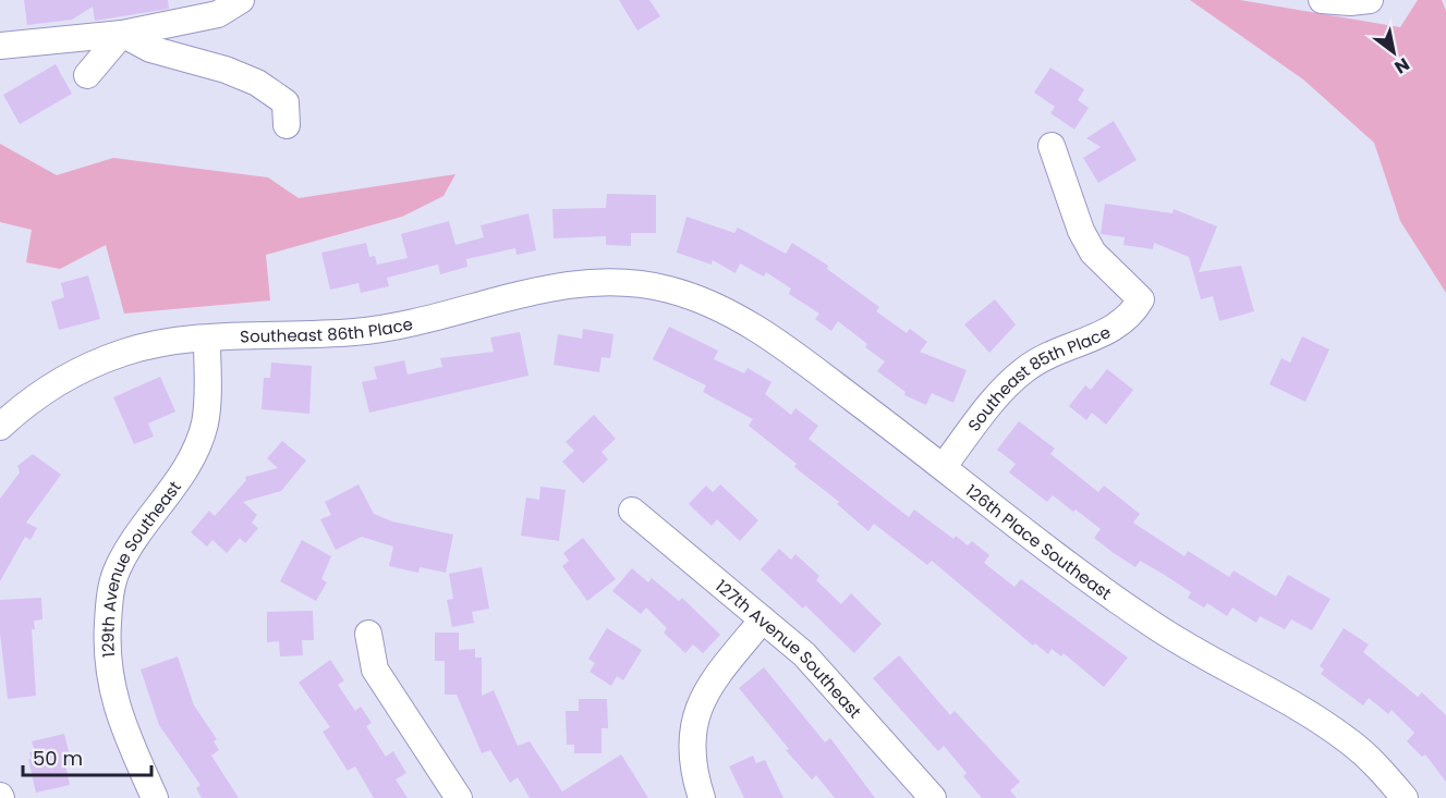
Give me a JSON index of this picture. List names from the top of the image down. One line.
{"streets":{"street":["Southeast 86th Place","Southeast 85th Place","126th Place Southeast","129th Avenue Southeast","127th Avenue Southeast"]},"crossings":[["Southeast 86th Place","126th Place Southeast"],["Southeast 86th Place","129th Avenue Southeast"],["Southeast 85th Place","126th Place Southeast"]],"scale_bar":"50 m","north":"bottom right"}
